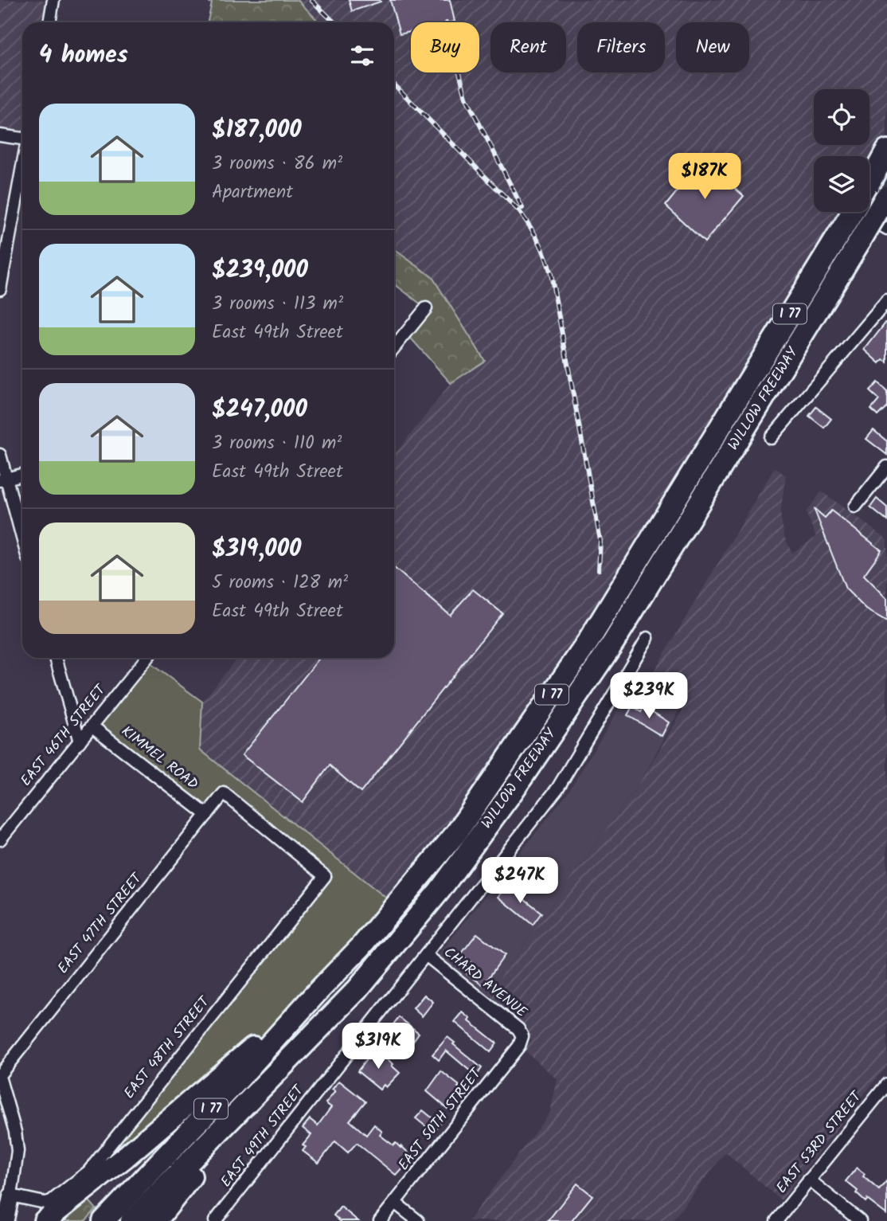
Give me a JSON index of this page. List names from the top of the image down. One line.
{"streets":{"highway":["I 77","WILLOW FREEWAY"],"street":["EAST 46TH STREET","KIMMEL ROAD","EAST 47TH STREET","CHARD AVENUE","EAST 48TH STREET","EAST 50TH STREET","EAST 49TH STREET","EAST 53RD STREET"]},"crossings":[["EAST 46TH STREET","KIMMEL ROAD"],["KIMMEL ROAD","EAST 47TH STREET"],["EAST 47TH STREET","EAST 48TH STREET"],["CHARD AVENUE","EAST 50TH STREET"],["CHARD AVENUE","EAST 49TH STREET"]],"page":{"chip":["Buy","Rent","Filters","New"],"heading":"4 homes","list":[{"name":"$187,000","note":"3 rooms · 86 m² · Apartment"},{"name":"$239,000","note":"3 rooms · 113 m² · East 49th Street"},{"name":"$247,000","note":"3 rooms · 110 m² · East 49th Street"},{"name":"$319,000","note":"5 rooms · 128 m² · East 49th Street"}],"price":["$187K","$239K","$247K","$319K"]}}
